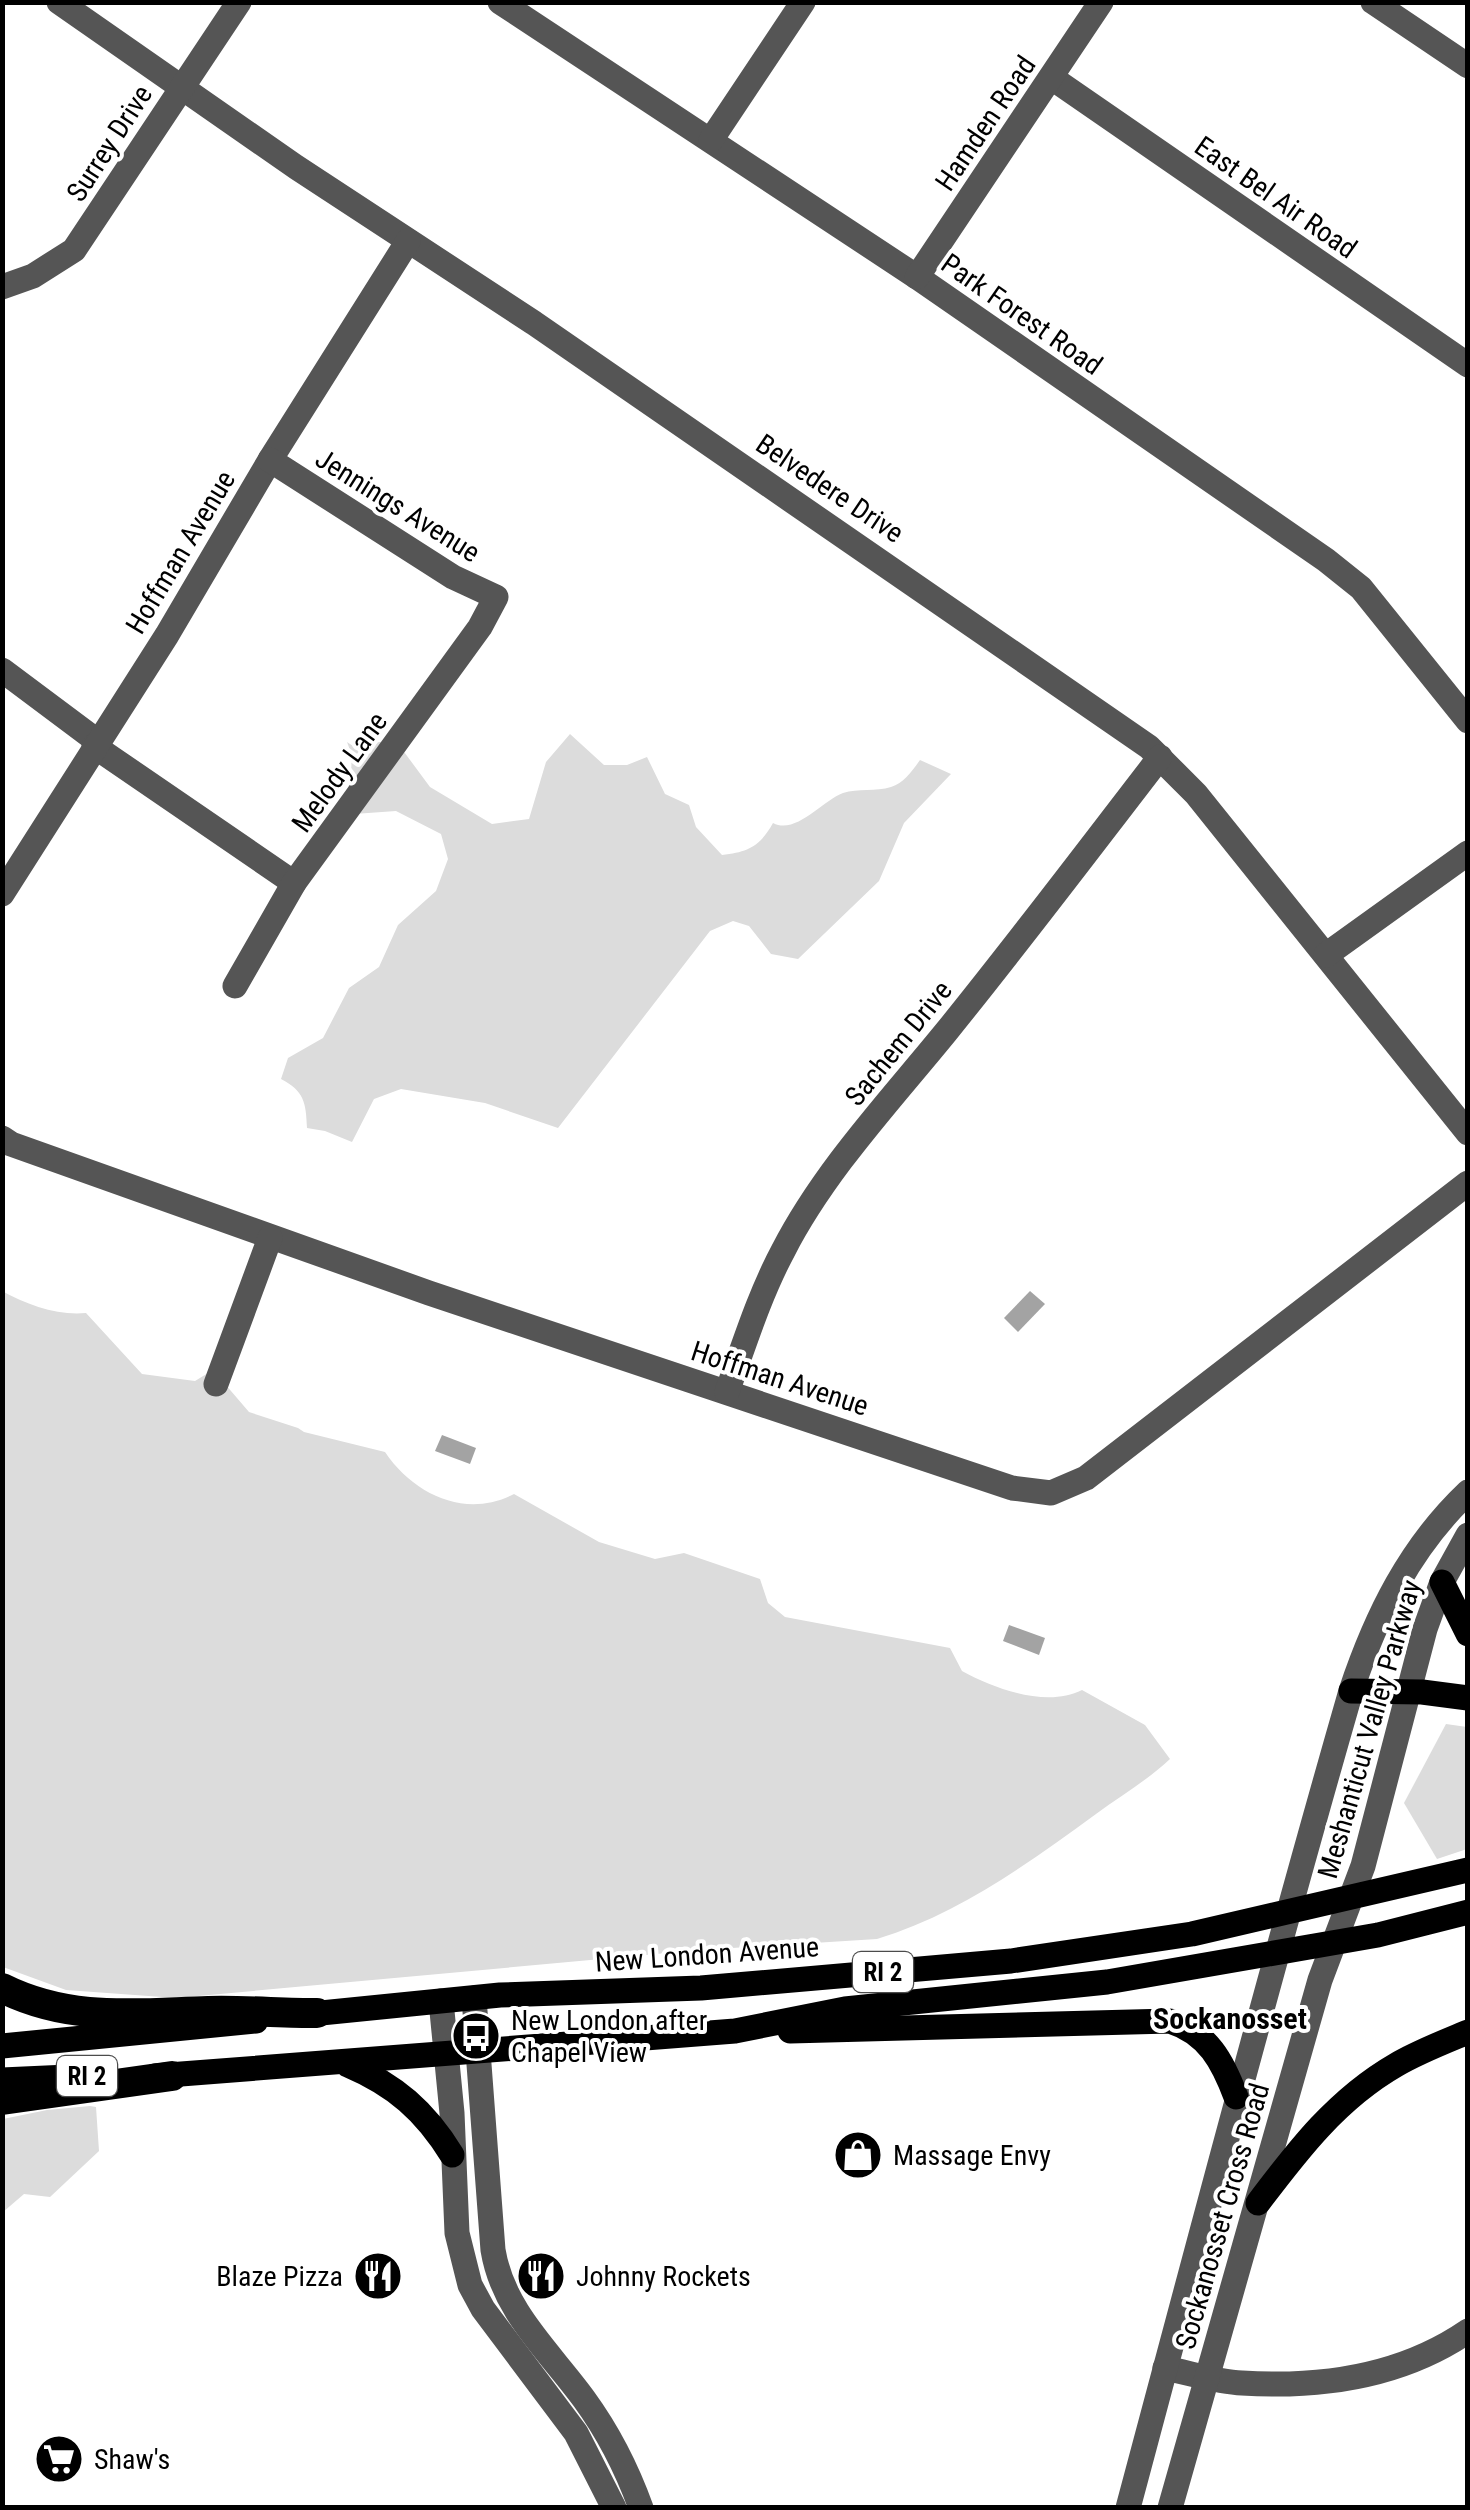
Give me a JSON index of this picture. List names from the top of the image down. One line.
{"streets":{"main road":["New London Avenue","RI 2"],"street":["Hamden Road","Surrey Drive","East Bel Air Road","Park Forest Road","Belvedere Drive","Jennings Avenue","Hoffman Avenue","Melody Lane","Sachem Drive","Meshanticut Valley Parkway","Sockanosset Cross Road"]},"crossings":[["Hamden Road","East Bel Air Road"],["Hamden Road","Park Forest Road"],["Surrey Drive","Belvedere Drive"],["Belvedere Drive","Hoffman Avenue"],["Belvedere Drive","Sachem Drive"],["Jennings Avenue","Hoffman Avenue"],["Jennings Avenue","Melody Lane"],["Hoffman Avenue","Sachem Drive"],["Meshanticut Valley Parkway","New London Avenue"],["Meshanticut Valley Parkway","RI 2"],["Meshanticut Valley Parkway","Sockanosset Cross Road"],["RI 2","Sockanosset Cross Road"]],"districts":["Sockanosset"],"places":{"bus stop":["New London after Chapel View"],"shop":["Massage Envy"],"restaurant":["Blaze Pizza","Johnny Rockets"],"supermarket":["Shaw's"]}}
